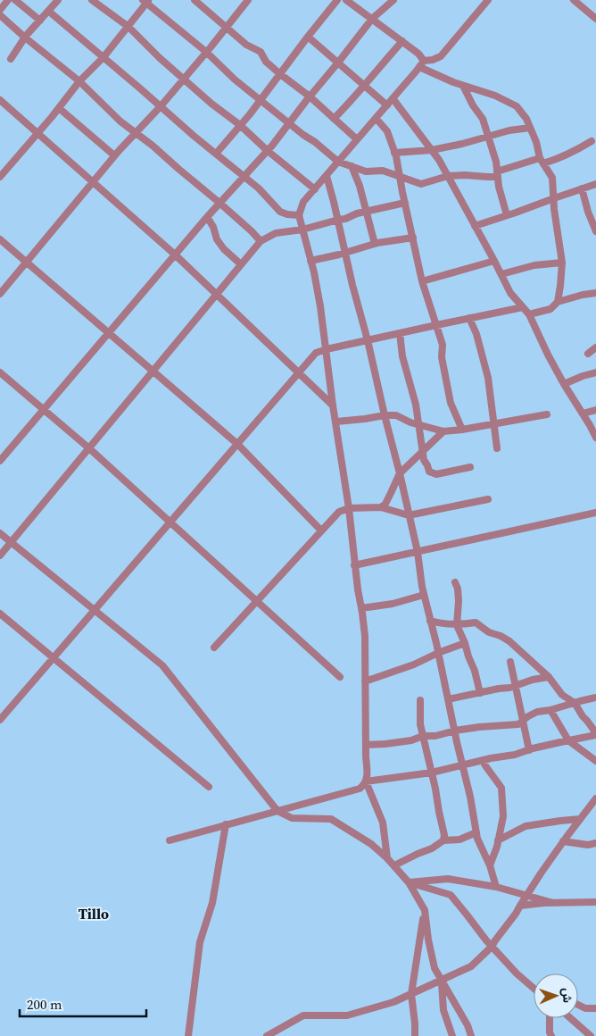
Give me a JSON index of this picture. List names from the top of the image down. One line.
{"districts":["Tillo"],"scale_bar":"200 m","north":"right"}
